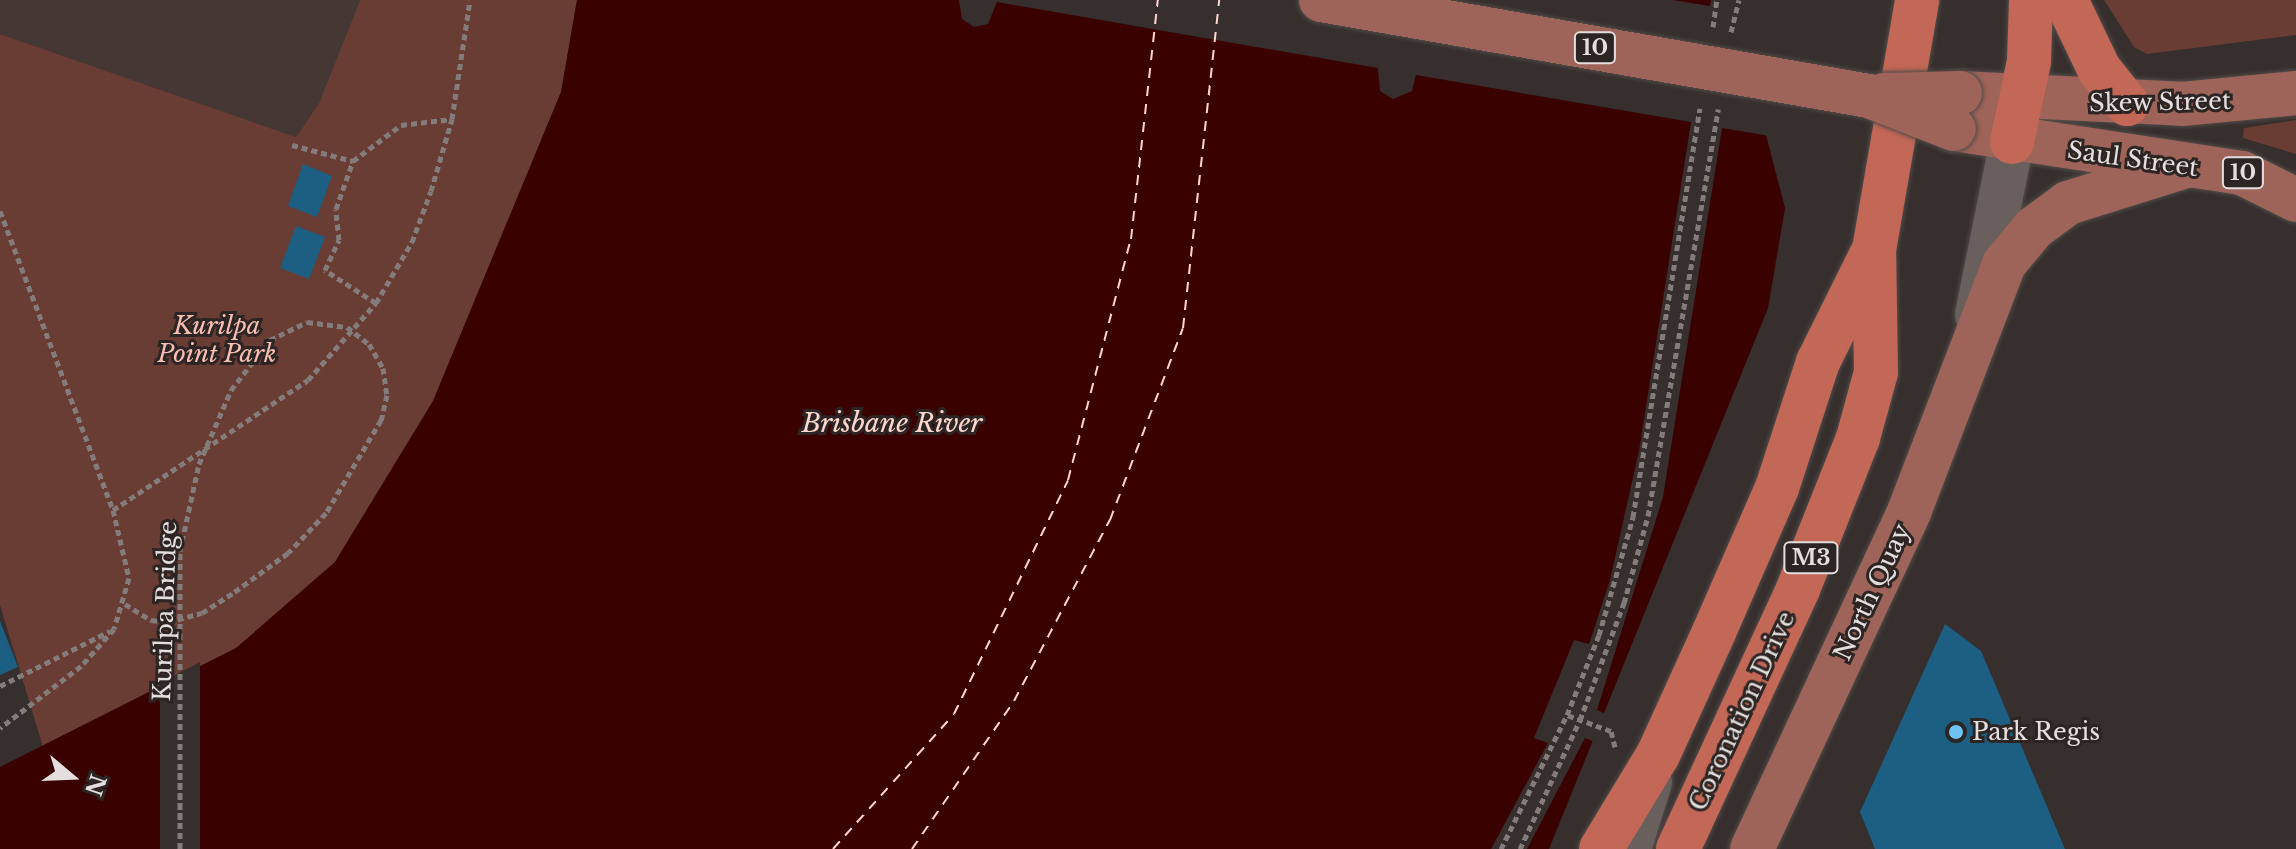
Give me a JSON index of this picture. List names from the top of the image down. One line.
{"streets":{"highway":["M3","Coronation Drive"],"main road":["10","Skew Street","Saul Street","North Quay"],"path":["Kurilpa Bridge"]},"crossings":[["10","Skew Street"],["10","Saul Street"],["10","North Quay"],["Skew Street","Saul Street"],["Skew Street","North Quay"],["Saul Street","North Quay"],["M3","Coronation Drive"]],"water":["Brisbane River"],"parks":["Kurilpa Point Park"],"places":["Park Regis"],"north":"right"}
